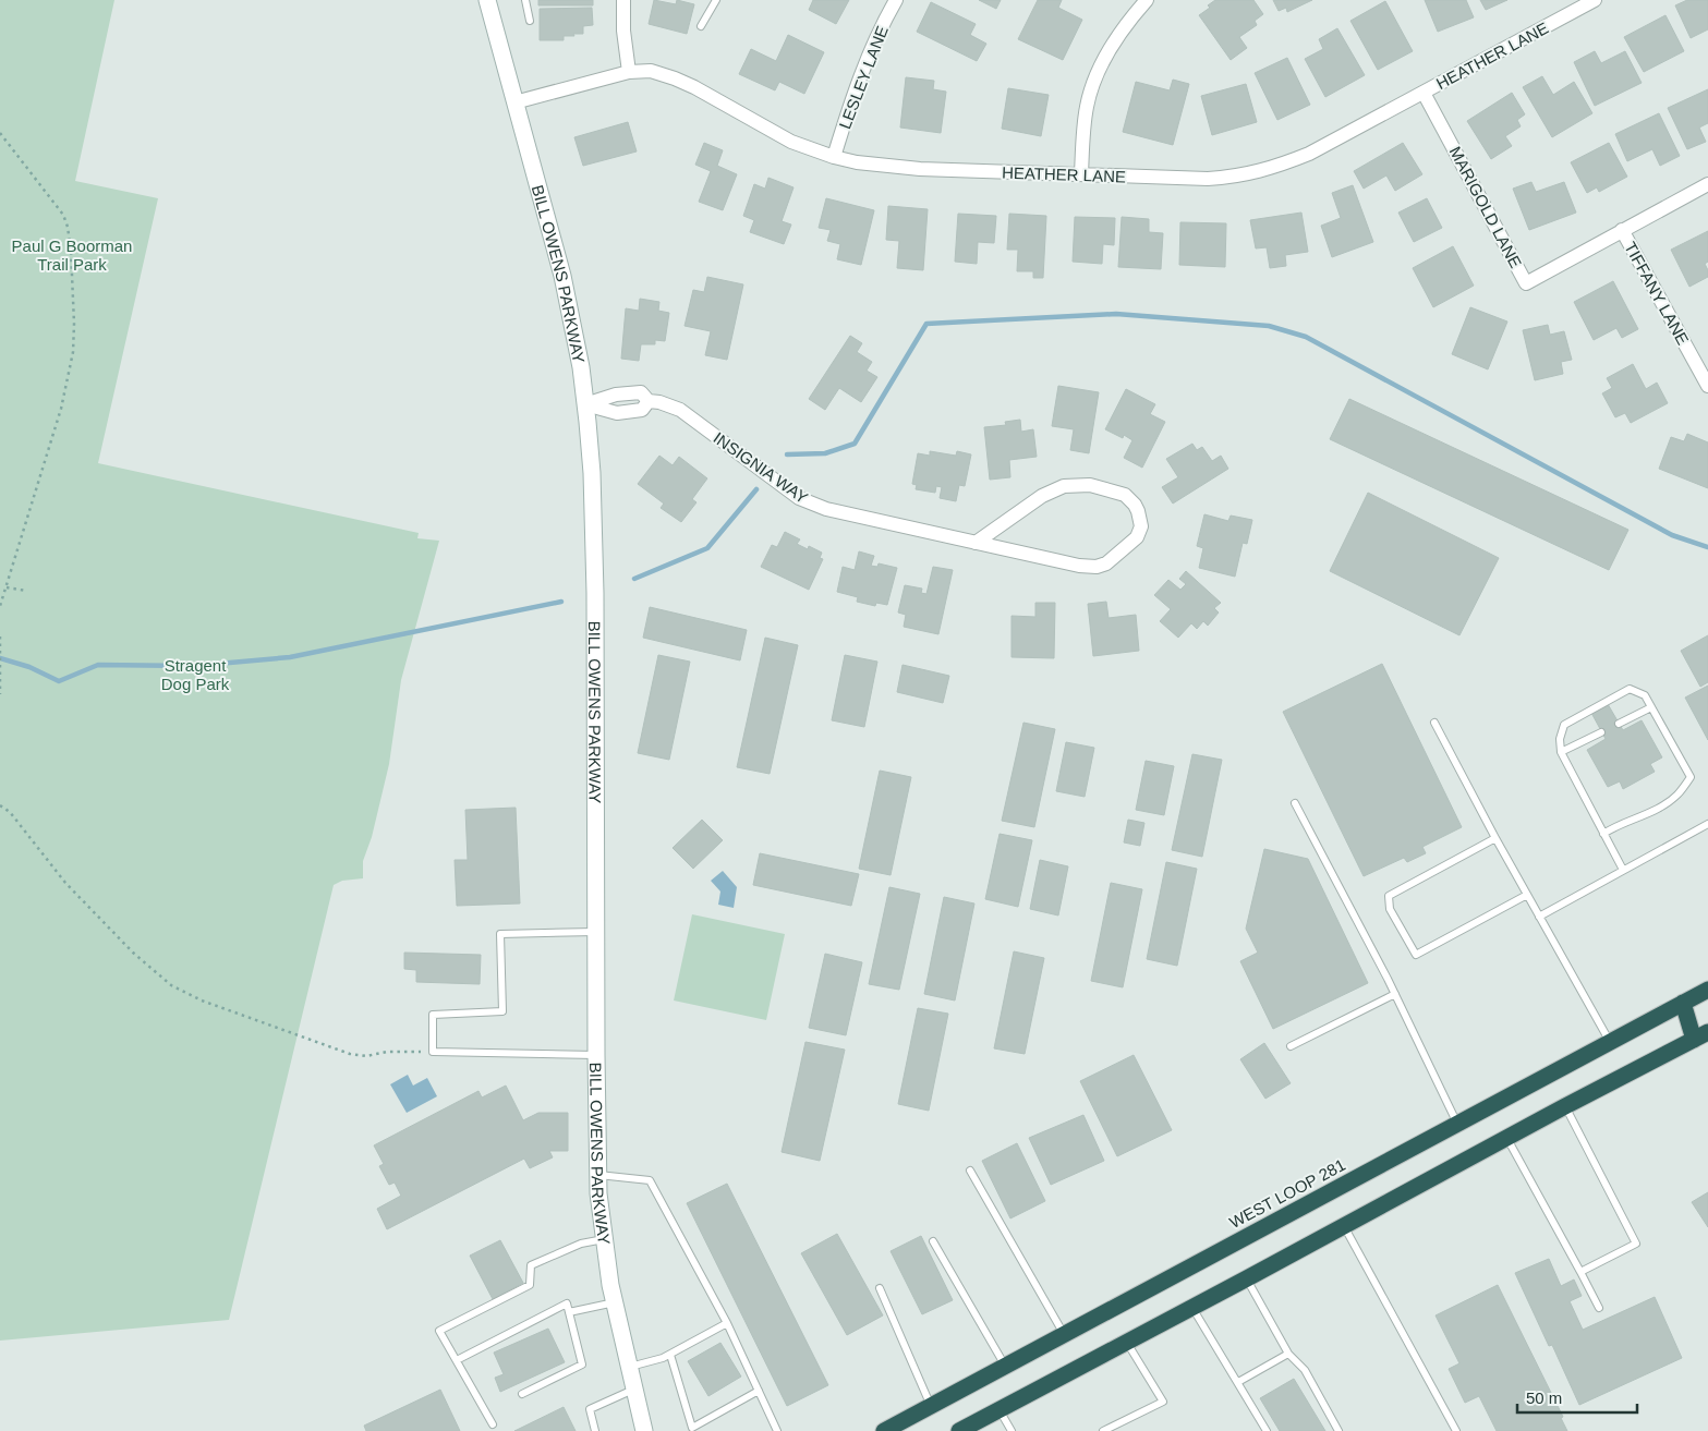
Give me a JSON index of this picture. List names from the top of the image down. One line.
{"streets":{"highway":["WEST LOOP 281"],"main road":["BILL OWENS PARKWAY"],"street":["HEATHER LANE","LESLEY LANE","MARIGOLD LANE","TIFFANY LANE","INSIGNIA WAY"]},"crossings":[["HEATHER LANE","LESLEY LANE"],["HEATHER LANE","MARIGOLD LANE"],["HEATHER LANE","BILL OWENS PARKWAY"],["MARIGOLD LANE","TIFFANY LANE"],["BILL OWENS PARKWAY","INSIGNIA WAY"]],"parks":["Paul G Boorman Trail Park","Stragent Dog Park"],"scale_bar":"50 m"}
